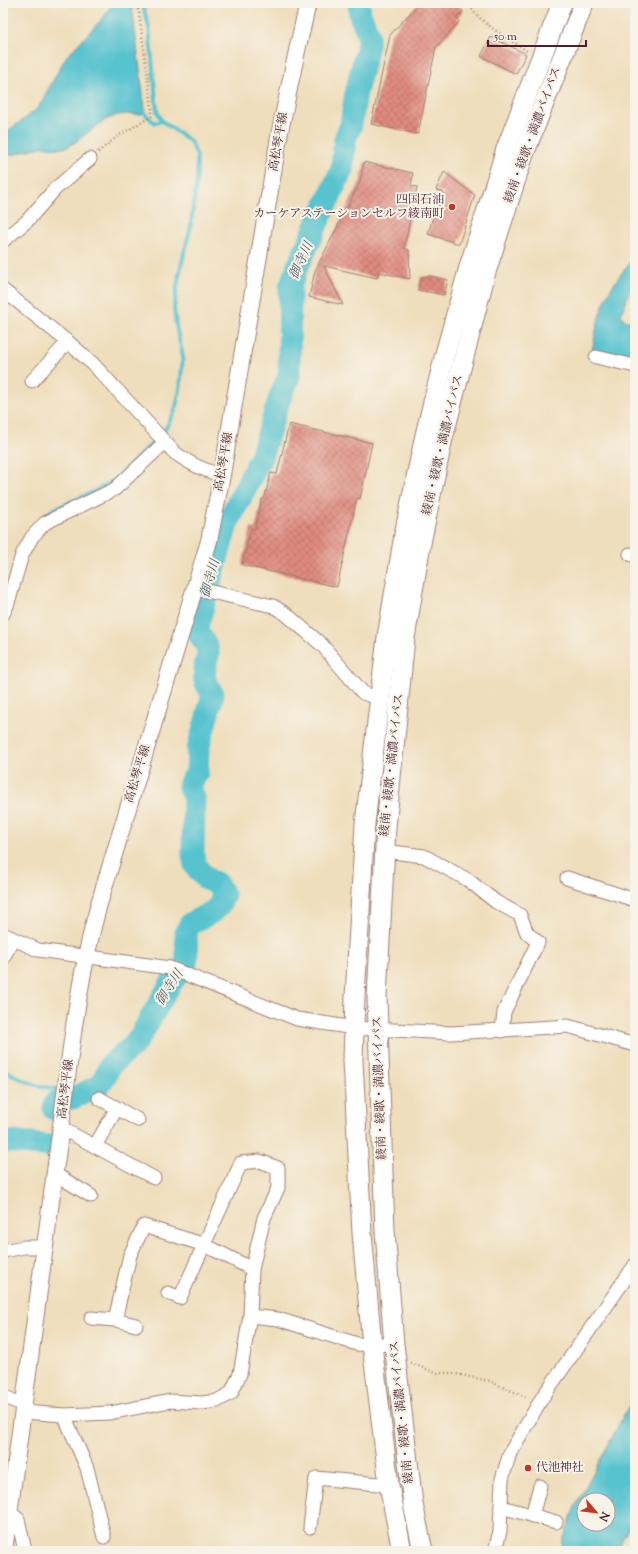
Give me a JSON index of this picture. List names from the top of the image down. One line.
{"streets":{"highway":["綾南・綾歌・満濃バイパス"],"main road":["高松琴平線"]},"water":["御寺川"],"places":["四国石油 カーケアステーションセルフ綾南町","代池神社"],"scale_bar":"50 m","north":"bottom right"}
